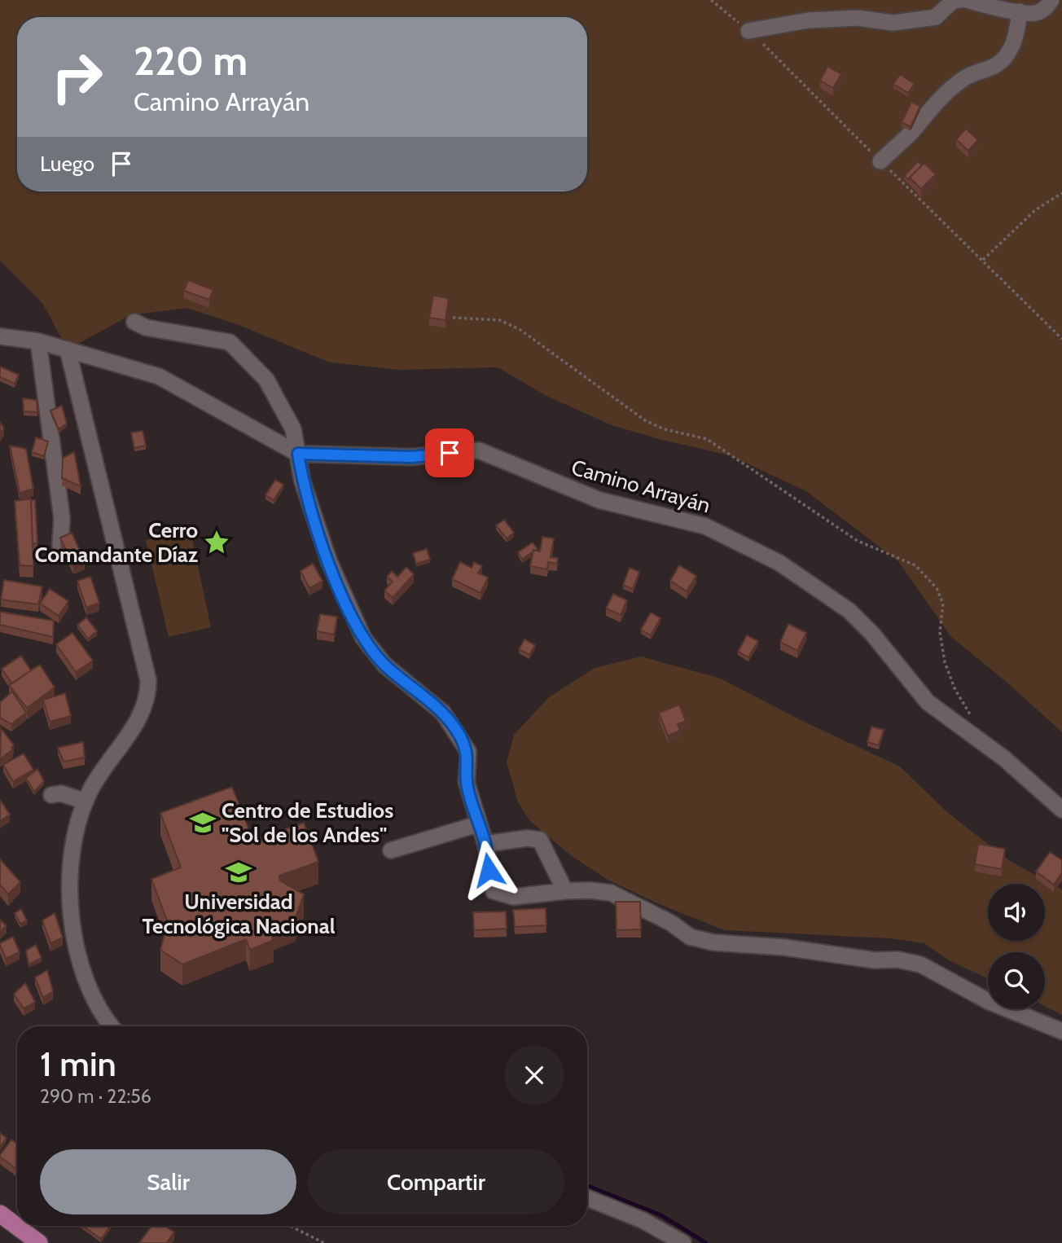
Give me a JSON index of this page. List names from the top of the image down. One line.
{"streets":{"street":["Camino Arrayán"]},"places":{"place":["Cerro Comandante Díaz"],"school or university":["Centro de Estudios \"Sol de los Andes\"","Universidad Tecnológica Nacional"]},"page":{"turn":["220 m","Camino Arrayán"],"then":"Luego","heading":["1 min","290 m · 22:56"],"buttons":["Salir","Compartir"]}}
